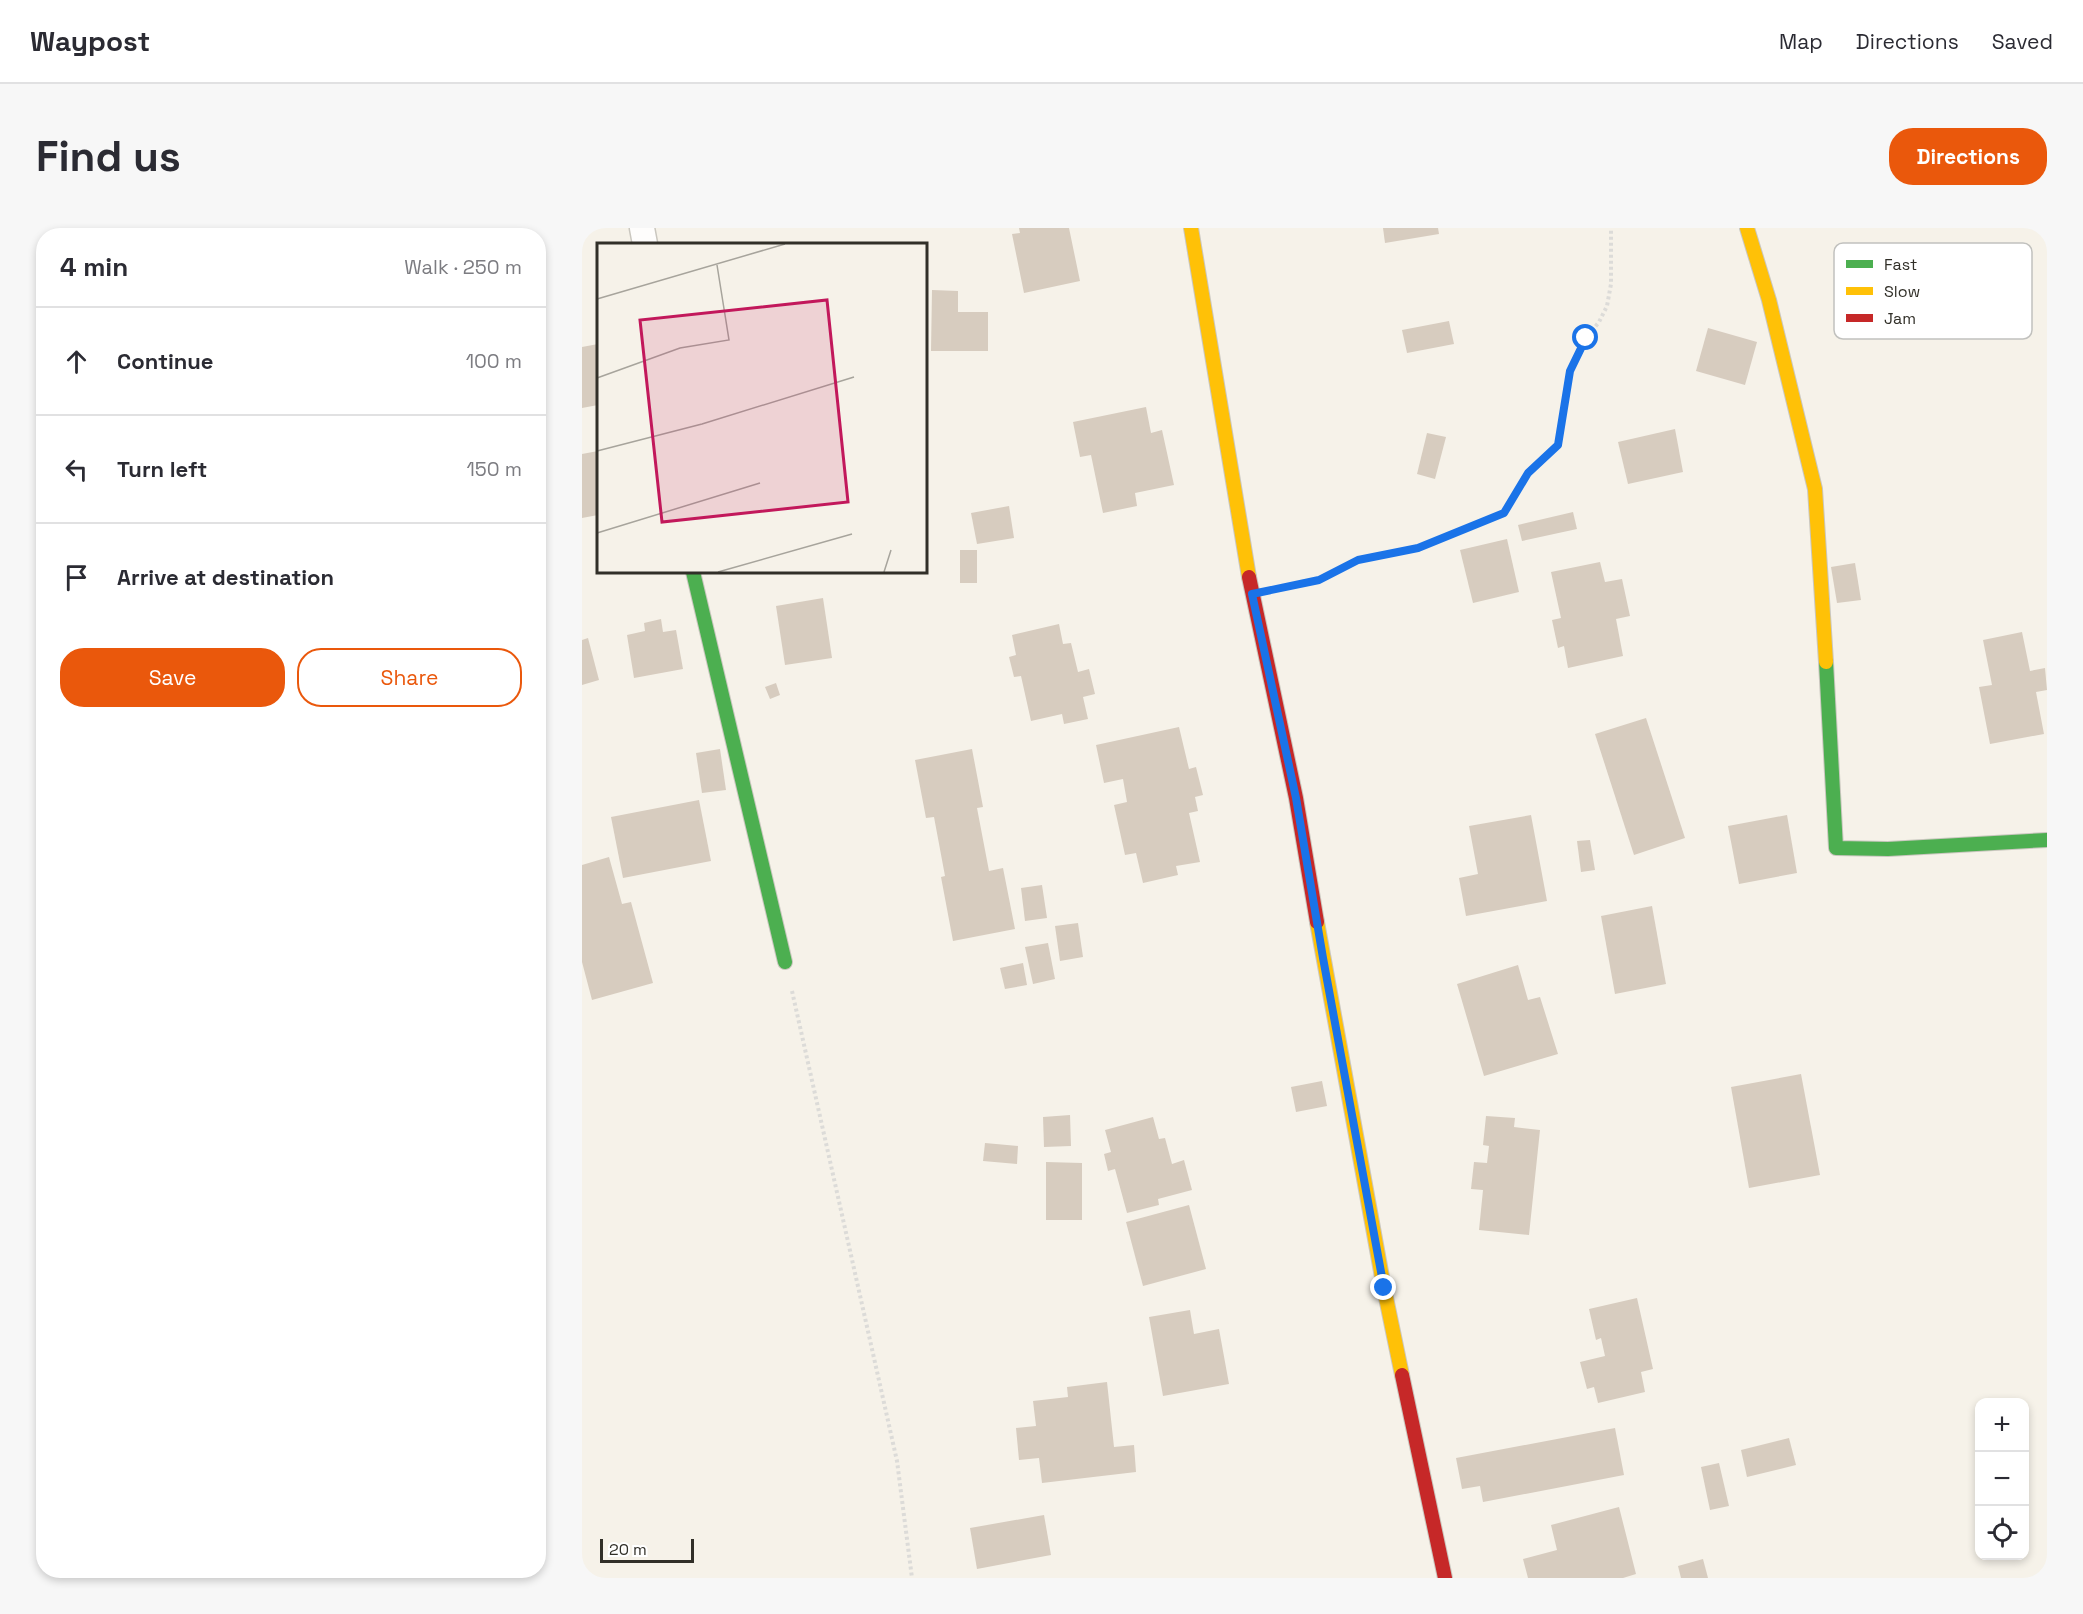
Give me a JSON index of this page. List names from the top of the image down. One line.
{"legend":["Fast","Slow","Jam"],"scale_bar":"20 m","page":{"header":"Waypost","nav":["Map","Directions","Saved"],"buttons":["Directions",["Save","Share"]],"title":"Find us","heading":["4 min","Walk · 250 m"],"list":[["Continue","100 m"],["Turn left","150 m"],"Arrive at destination"],"map_buttons":["+","−"],"scale":"20 m"}}
